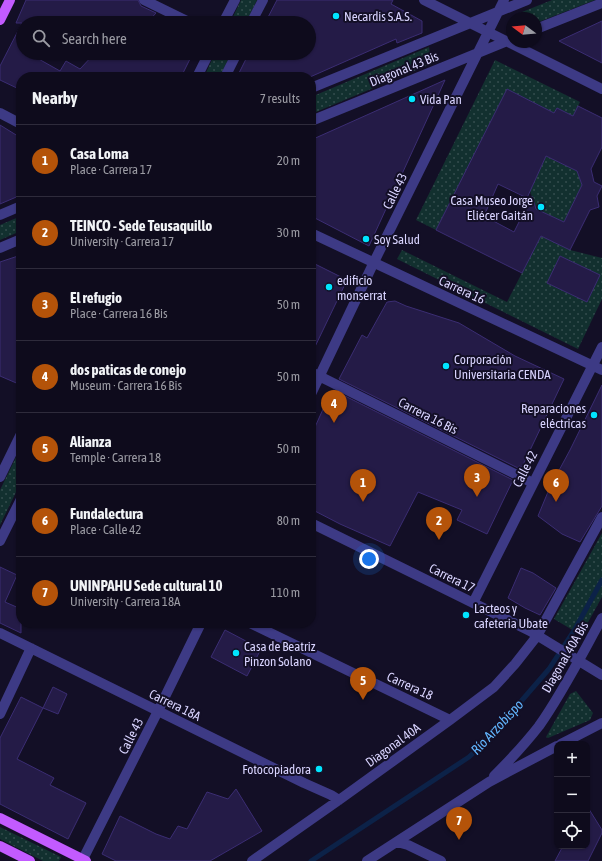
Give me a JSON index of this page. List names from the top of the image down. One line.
{"streets":{"street":["Diagonal 43 Bis","Calle 43","Carrera 16","Carrera 16 Bis","Calle 42","Carrera 17","Diagonal 40A Bis","Carrera 18","Carrera 18A","Diagonal 40A"]},"crossings":[["Diagonal 43 Bis","Calle 43"],["Calle 43","Carrera 16"],["Calle 43","Carrera 18A"],["Carrera 16","Calle 42"],["Carrera 16 Bis","Calle 42"],["Calle 42","Carrera 17"],["Carrera 17","Diagonal 40A Bis"],["Carrera 17","Diagonal 40A"],["Carrera 18","Diagonal 40A"],["Carrera 18A","Diagonal 40A"]],"water":["Río Arzobispo"],"places":["Necardis S.A.S.","Vida Pan","Casa Museo Jorge Eliécer Gaitán","Soy Salud","edificio monserrat","Corporación Universitaria CENDA","Reparaciones eléctricas","Lacteos y cafeteria Ubate","Casa de Beatriz Pinzon Solano","Fotocopiadora"],"north":"left","page":{"search":"Search here","heading":["Nearby","7 results"],"list":[{"mark":"1","name":"Casa Loma","note":"Place · Carrera 17","value":"20 m"},{"mark":"2","name":"TEINCO - Sede Teusaquillo","note":"University · Carrera 17","value":"30 m"},{"mark":"3","name":"El refugio","note":"Place · Carrera 16 Bis","value":"50 m"},{"mark":"4","name":"dos paticas de conejo","note":"Museum · Carrera 16 Bis","value":"50 m"},{"mark":"5","name":"Alianza","note":"Temple · Carrera 18","value":"50 m"},{"mark":"6","name":"Fundalectura","note":"Place · Calle 42","value":"80 m"},{"mark":"7","name":"UNINPAHU Sede cultural 10","note":"University · Carrera 18A","value":"110 m"}],"pins":["4","3","1","6","2","5","7"],"map_buttons":["+","−"]}}
